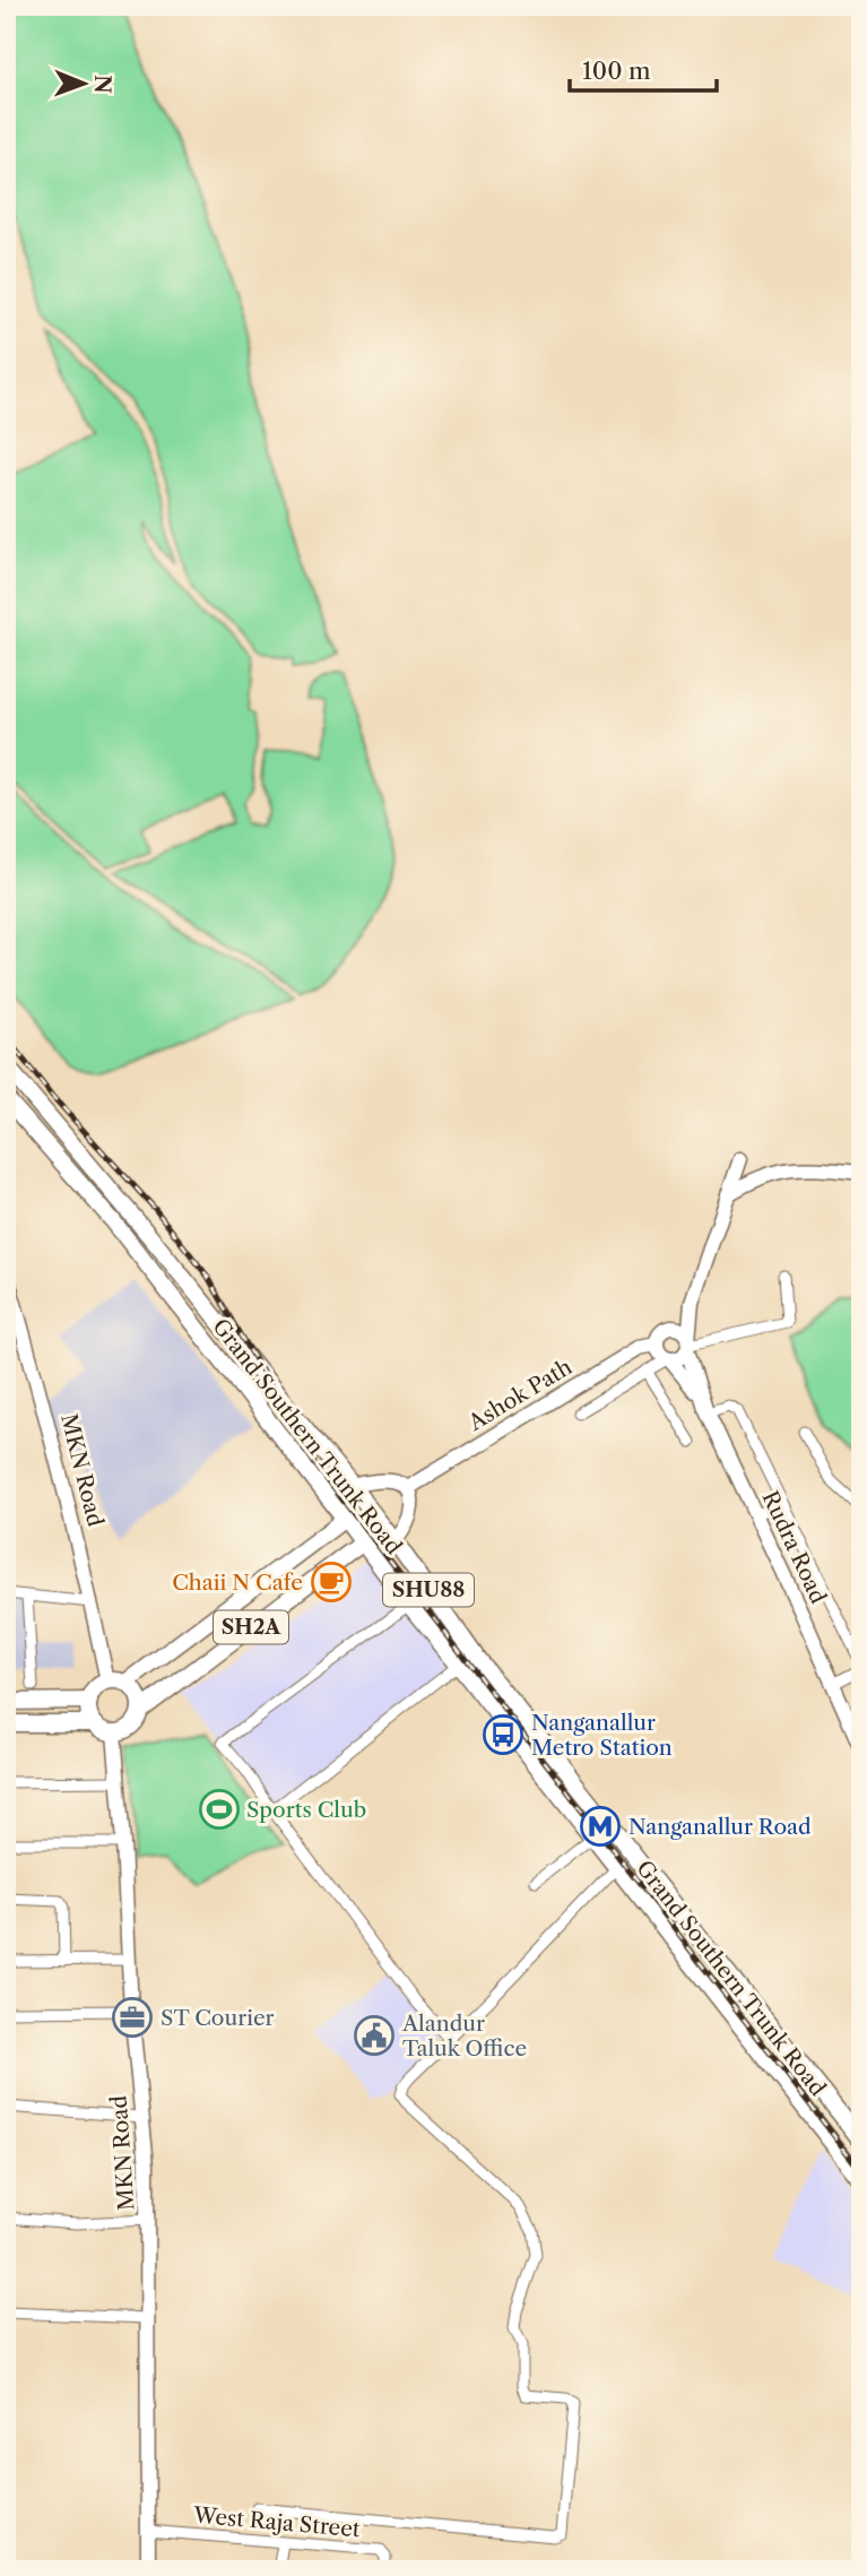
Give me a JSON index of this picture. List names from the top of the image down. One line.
{"streets":{"main road":["Grand Southern Trunk Road","SHU88","SH2A"],"street":["Ashok Path","MKN Road","Rudra Road","West Raja Street"]},"crossings":[["Ashok Path","Rudra Road"],["Grand Southern Trunk Road","SH2A"],["MKN Road","SH2A"],["MKN Road","West Raja Street"]],"places":{"cafe":["Chaii N Cafe"],"bus stop":["Nanganallur Metro Station"],"sports":["Sports Club"],"metro station":["Nanganallur Road"],"office":["ST Courier"],"public building":["Alandur Taluk Office"]},"scale_bar":"100 m","north":"right"}
